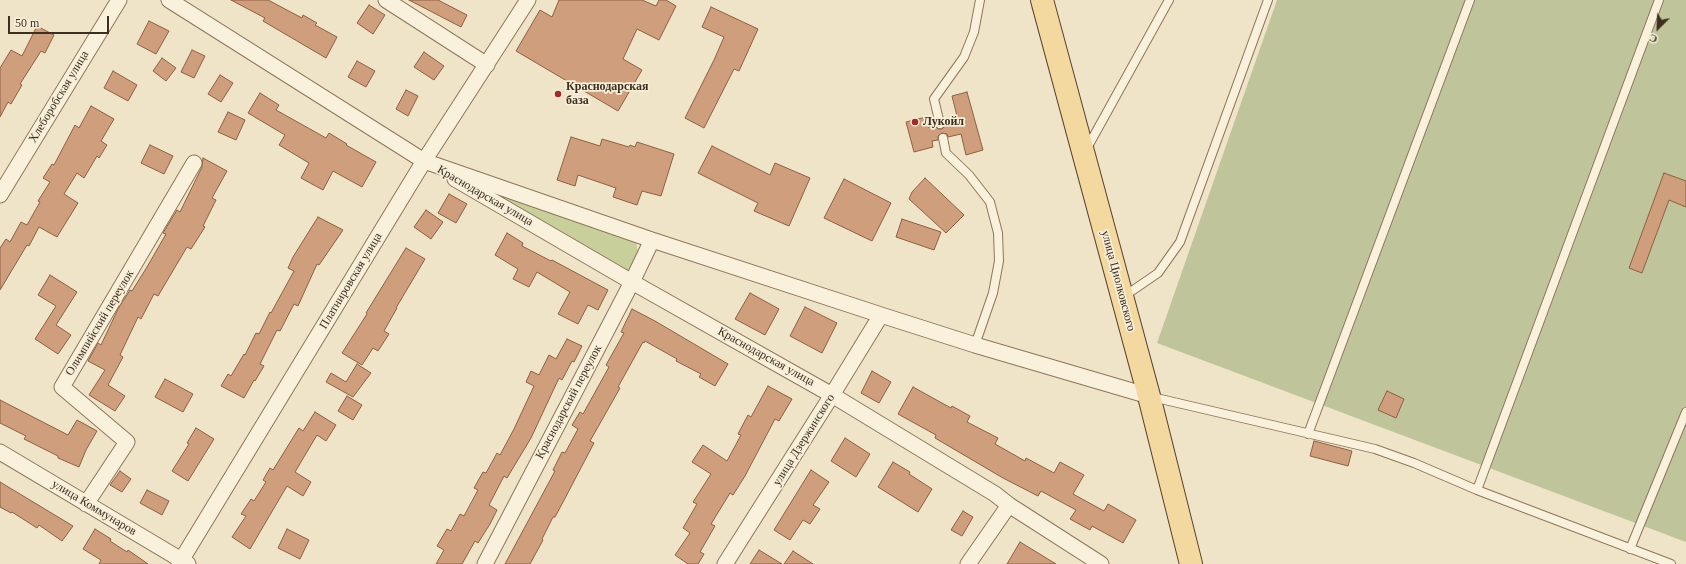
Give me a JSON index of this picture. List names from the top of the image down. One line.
{"streets":{"main road":["улица Циолковского"],"street":["Хлеборобская улица","Краснодарская улица","Платнировская улица","Олимпийский переулок","Краснодарский переулок","улица Дзержинского","улица Коммунаров"]},"crossings":[["Краснодарская улица","Платнировская улица"],["Краснодарская улица","улица Циолковского"],["Краснодарская улица","Краснодарский переулок"],["Краснодарская улица","улица Дзержинского"],["Платнировская улица","улица Коммунаров"],["Олимпийский переулок","улица Коммунаров"]],"places":["Краснодарская база","Лукойл"],"scale_bar":"50 m","north":"bottom left"}
